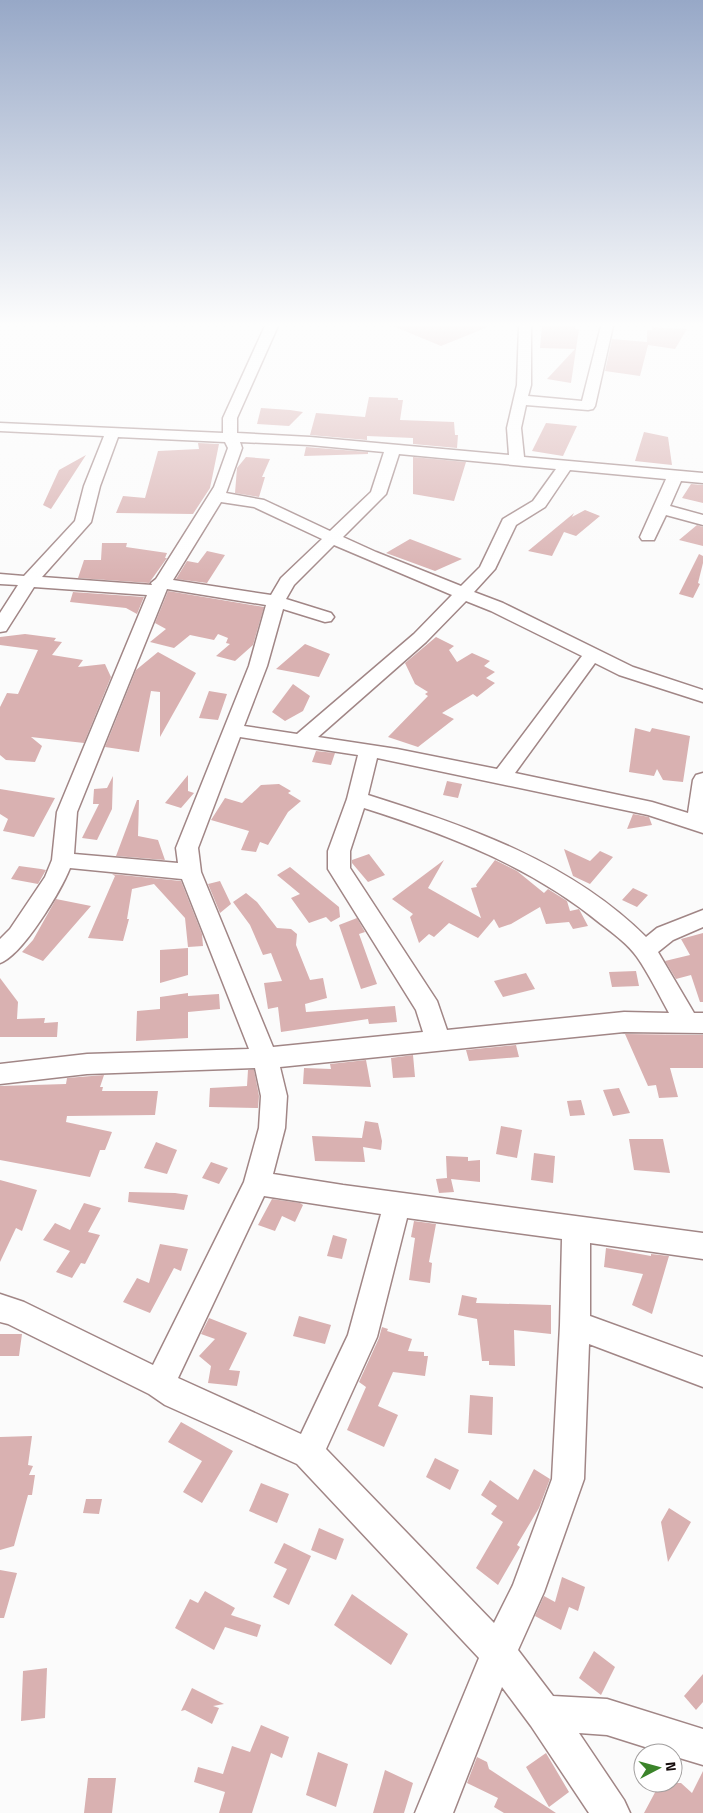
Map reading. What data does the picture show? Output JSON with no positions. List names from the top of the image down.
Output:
{
  "north": "right"
}
